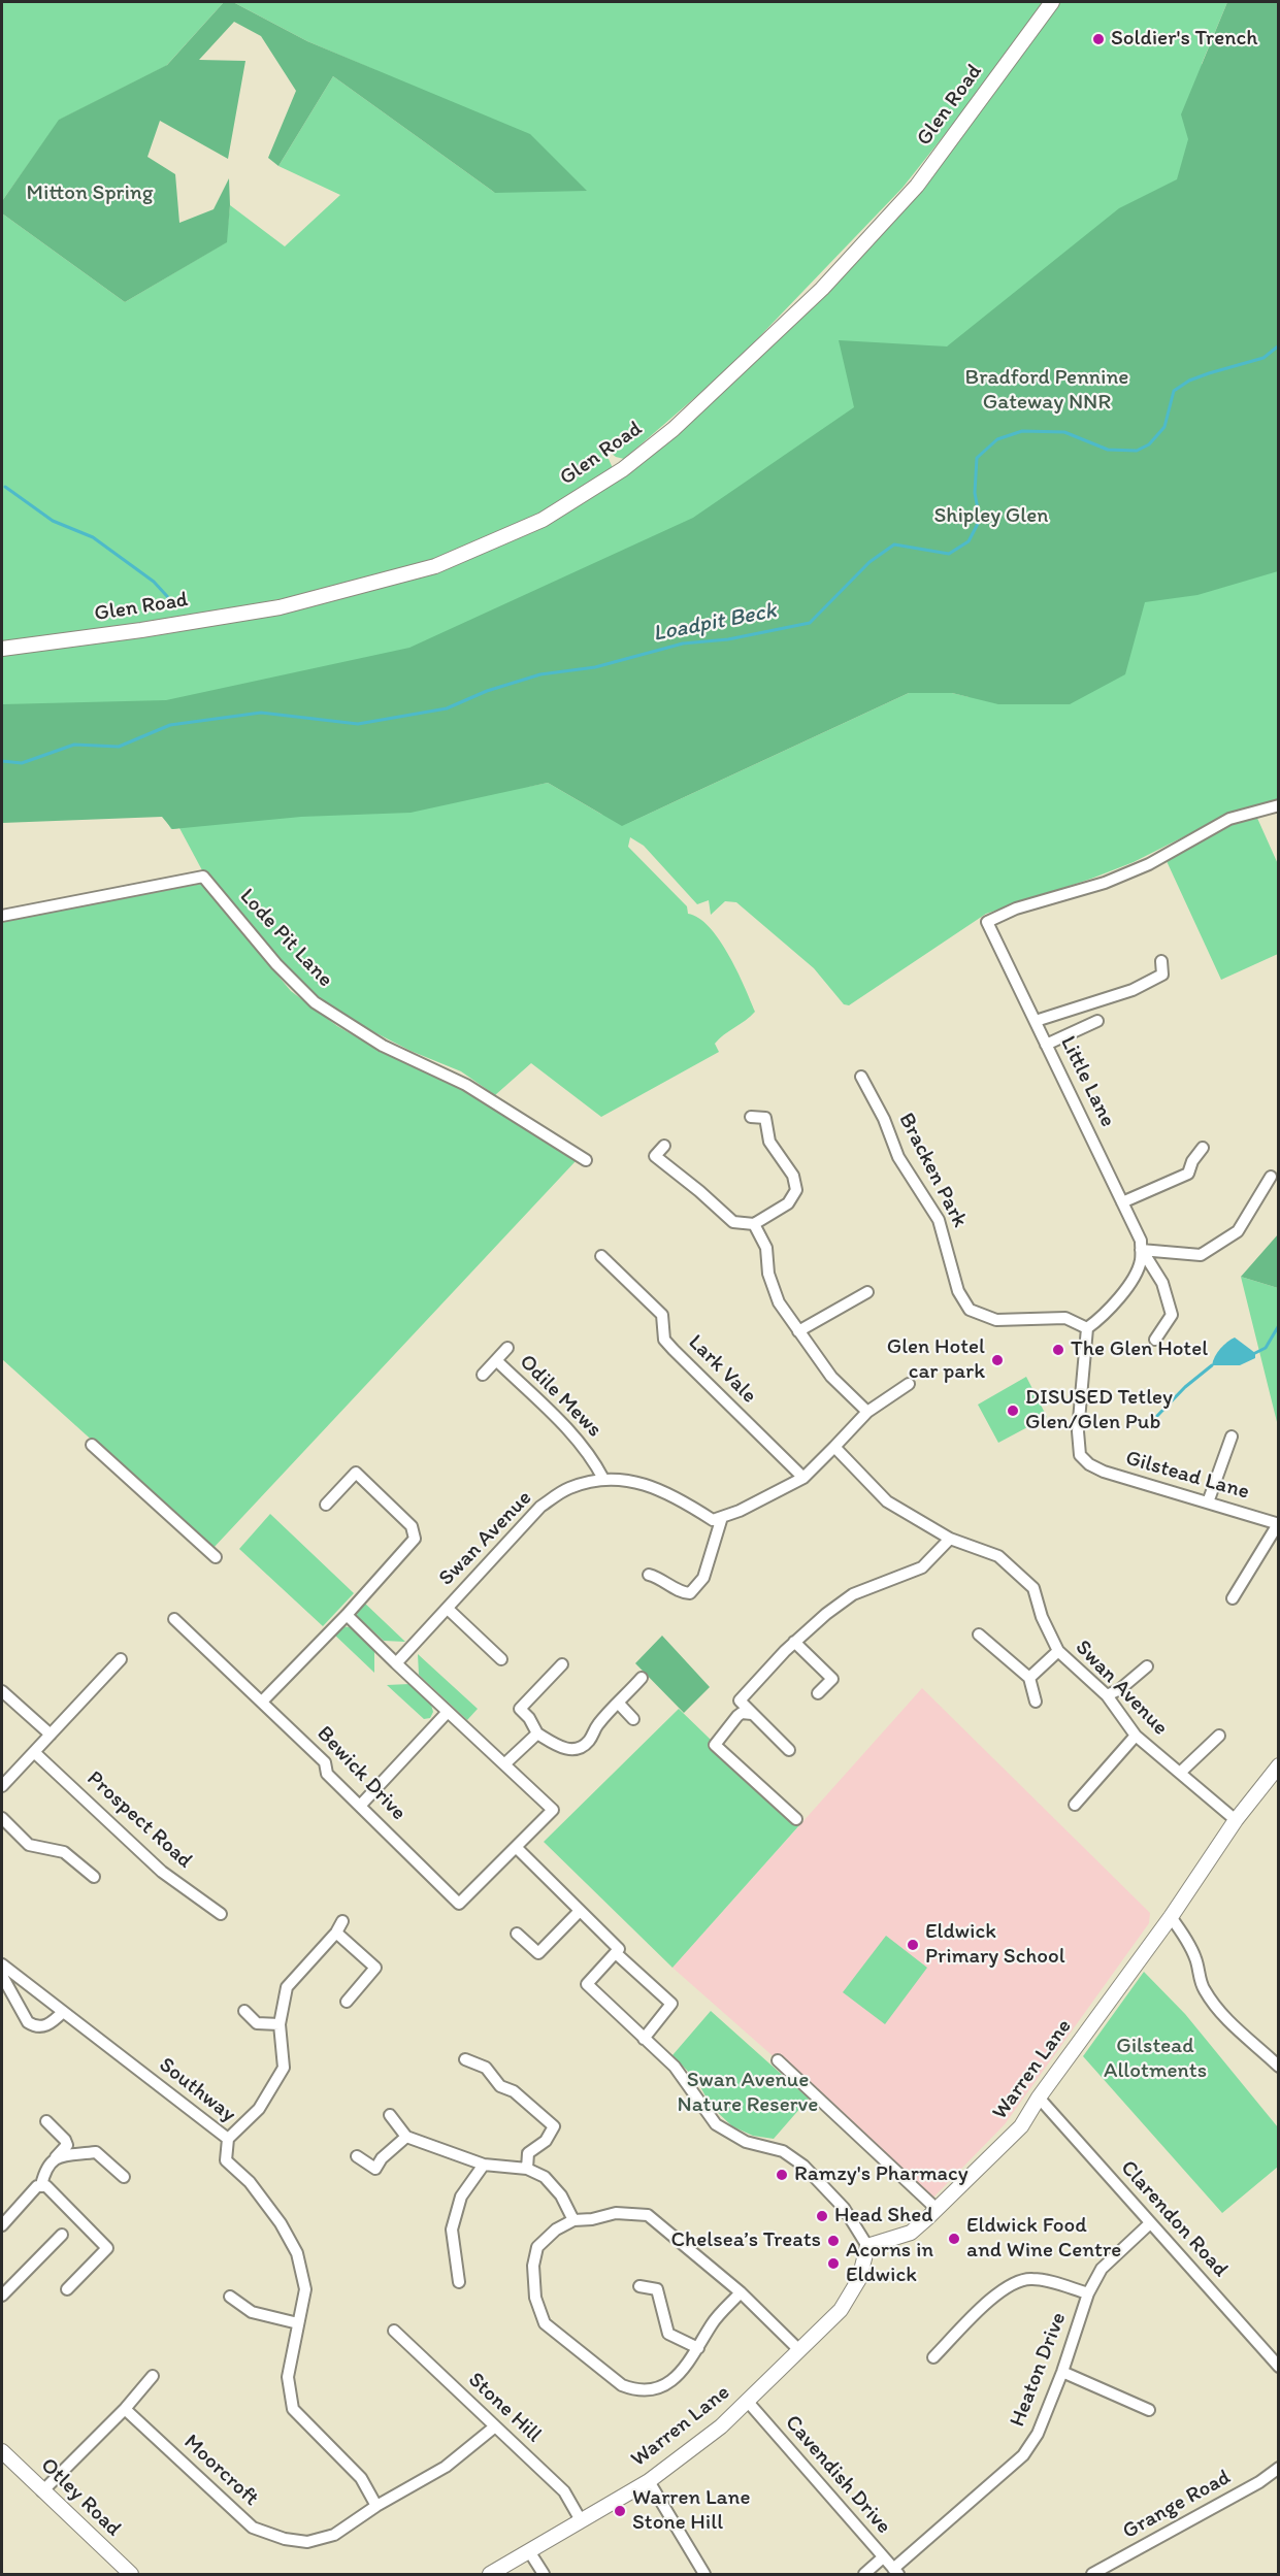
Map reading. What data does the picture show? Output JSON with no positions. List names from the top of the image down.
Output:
{
  "streets": {
    "street": [
      "Glen Road",
      "Lode Pit Lane",
      "Little Lane",
      "Bracken Park",
      "Lark Vale",
      "Odile Mews",
      "Gilstead Lane",
      "Swan Avenue",
      "Bewick Drive",
      "Prospect Road",
      "Warren Lane",
      "Southway",
      "Clarendon Road",
      "Heaton Drive",
      "Stone Hill",
      "Moorcroft",
      "Cavendish Drive",
      "Otley Road",
      "Grange Road"
    ]
  },
  "crossings": [
    ["Little Lane", "Bracken Park"],
    ["Little Lane", "Gilstead Lane"],
    ["Bracken Park", "Gilstead Lane"],
    ["Odile Mews", "Swan Avenue"],
    ["Swan Avenue", "Warren Lane"],
    ["Warren Lane", "Clarendon Road"],
    ["Warren Lane", "Stone Hill"],
    ["Warren Lane", "Cavendish Drive"],
    ["Southway", "Moorcroft"],
    ["Clarendon Road", "Heaton Drive"],
    ["Heaton Drive", "Cavendish Drive"],
    ["Stone Hill", "Moorcroft"]
  ],
  "water": ["Loadpit Beck"],
  "parks": [
    "Mitton Spring",
    "Bradford Pennine Gateway NNR",
    "Shipley Glen",
    "Gilstead Allotments",
    "Swan Avenue Nature Reserve"
  ],
  "places": [
    "Soldier's Trench",
    "The Glen Hotel",
    "Glen Hotel car park",
    "DISUSED Tetley Glen/Glen Pub",
    "Eldwick Primary School",
    "Ramzy's Pharmacy",
    "Head Shed",
    "Eldwick Food and Wine Centre",
    "Chelsea’s Treats",
    "Acorns in Eldwick",
    "Warren Lane Stone Hill"
  ]
}
